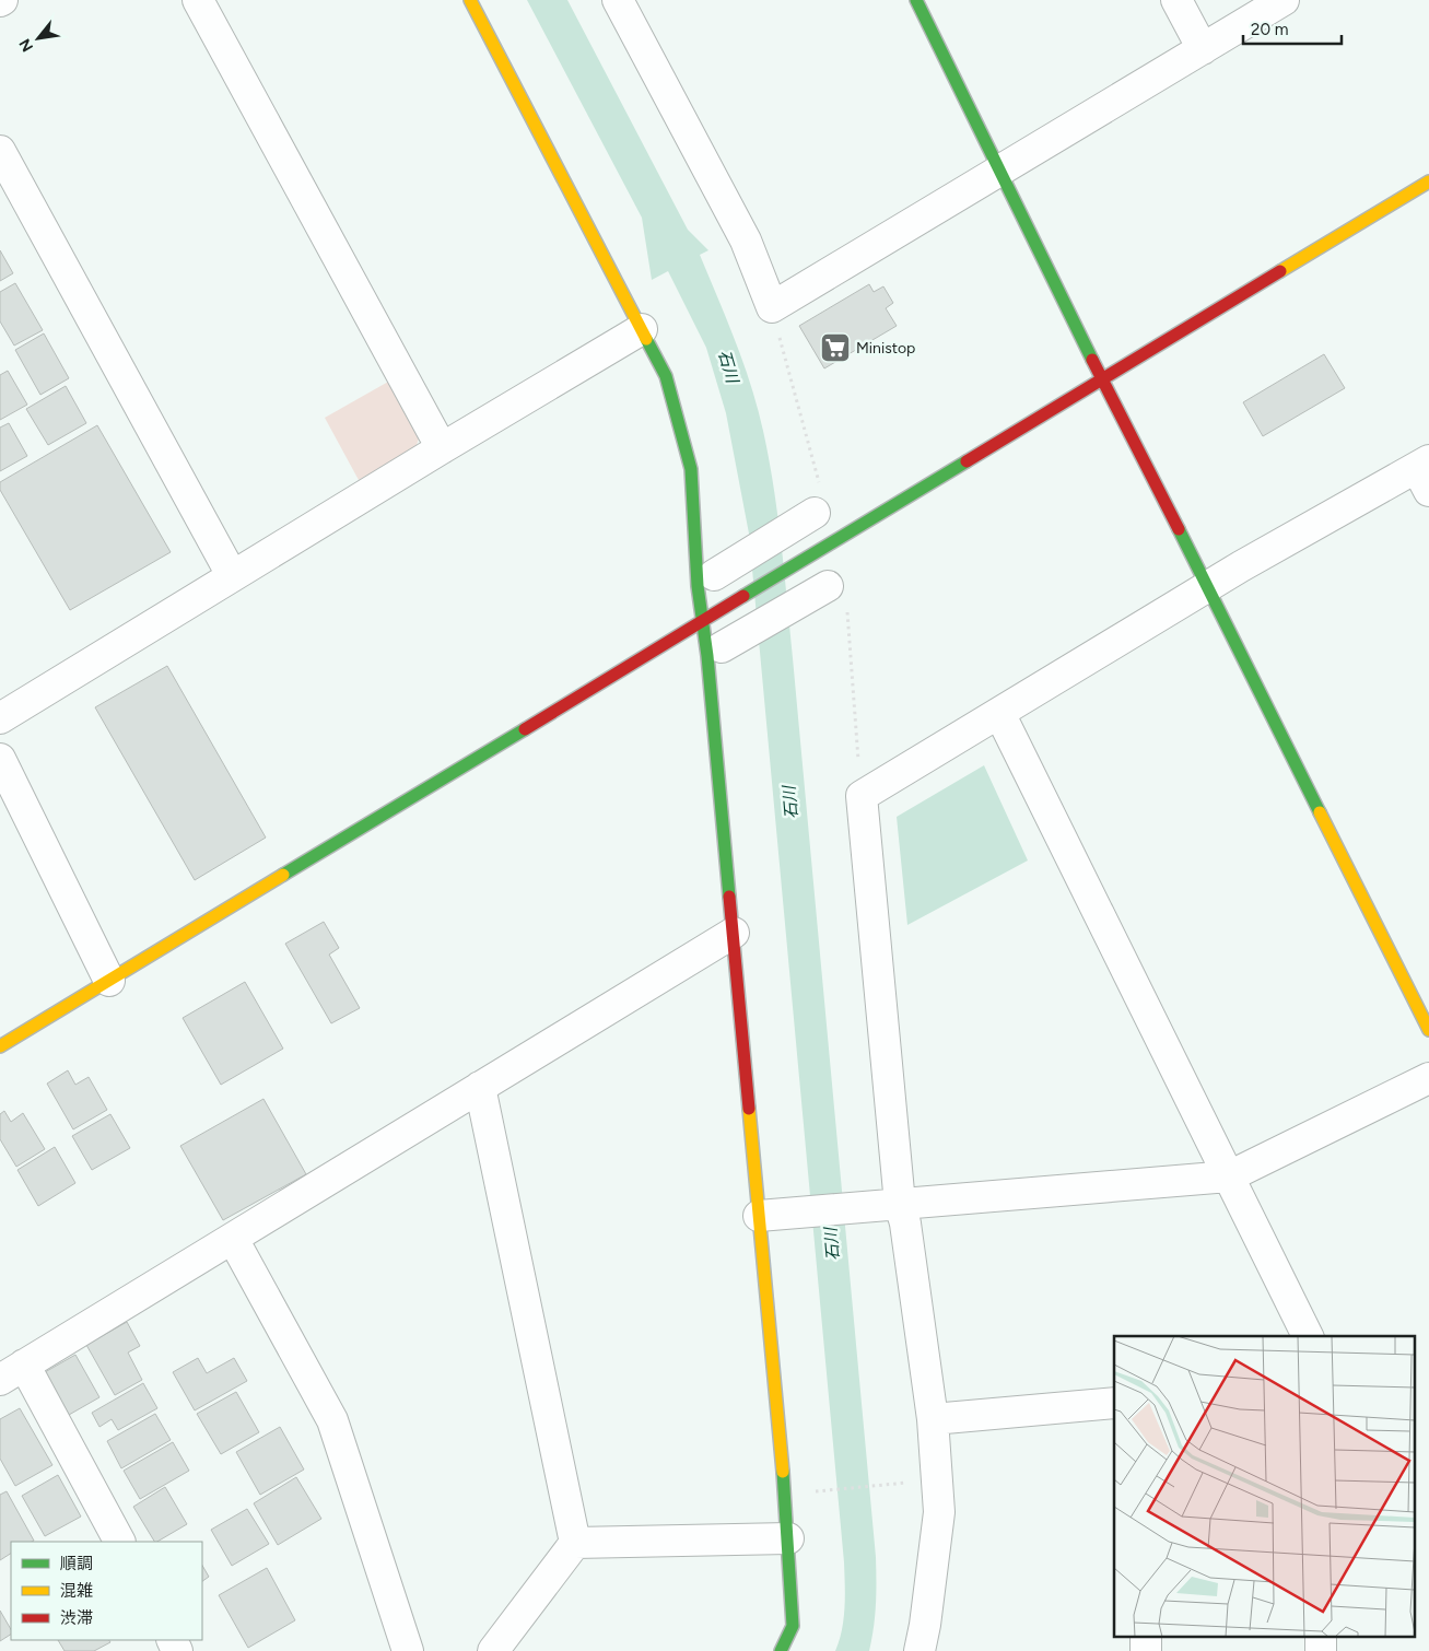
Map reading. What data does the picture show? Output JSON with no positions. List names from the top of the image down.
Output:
{
  "water": ["石川"],
  "places": {
    "supermarket": ["Ministop"]
  },
  "legend": ["順調", "混雑", "渋滞"],
  "scale_bar": "20 m",
  "north": "bottom left"
}
